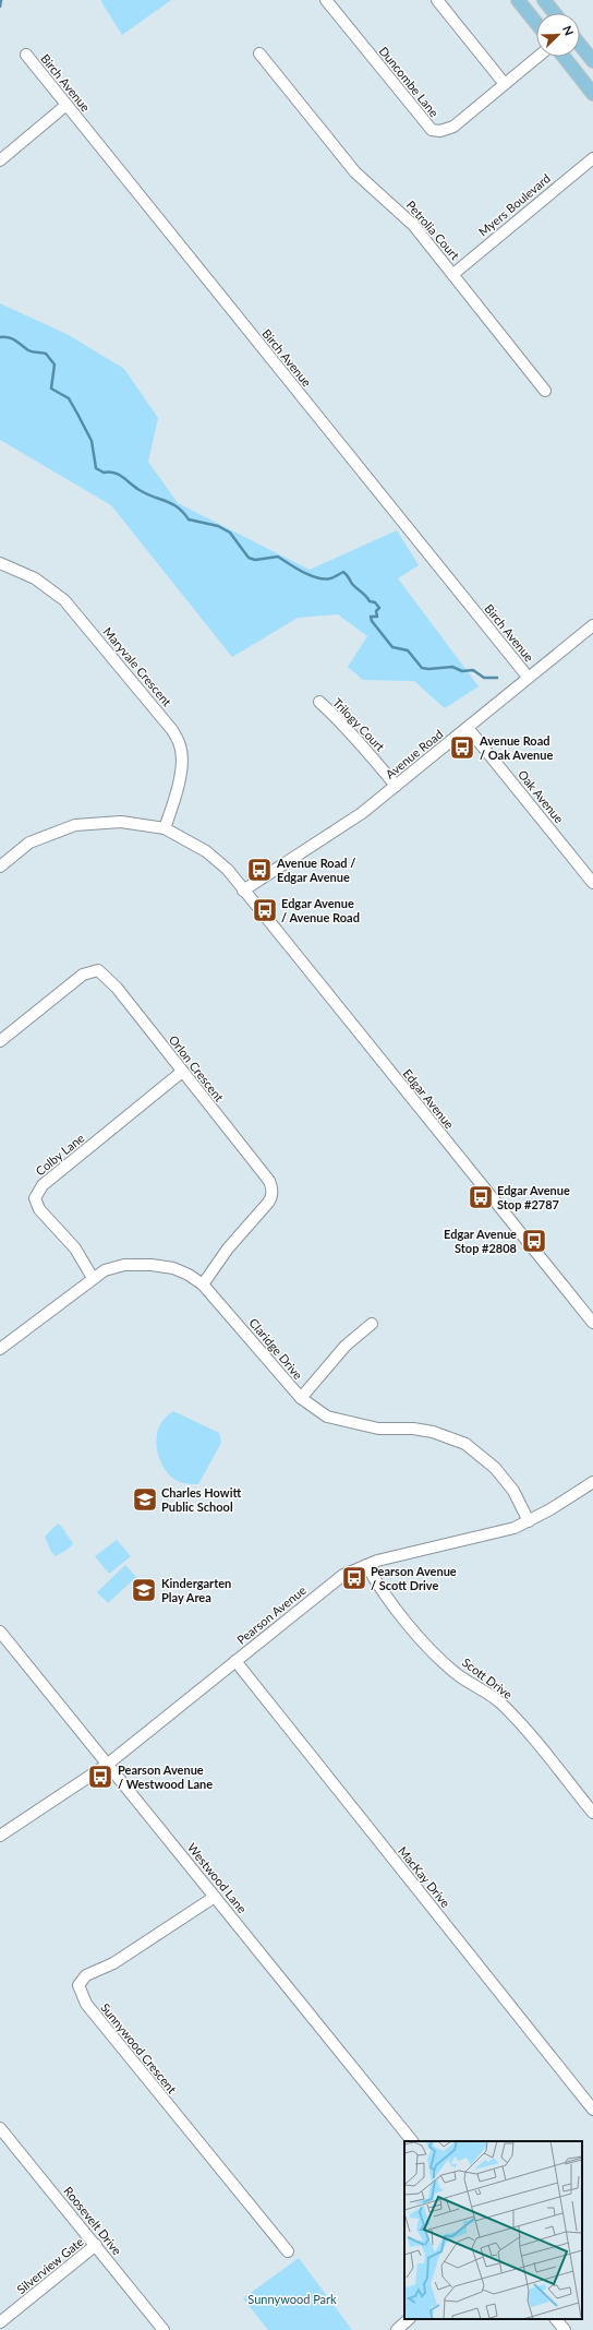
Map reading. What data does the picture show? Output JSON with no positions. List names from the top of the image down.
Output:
{
  "streets": {
    "street": [
      "Duncombe Lane",
      "Birch Avenue",
      "Myers Boulevard",
      "Petrolia Court",
      "Maryvale Crescent",
      "Trilogy Court",
      "Avenue Road",
      "Oak Avenue",
      "Orlon Crescent",
      "Edgar Avenue",
      "Colby Lane",
      "Claridge Drive",
      "Pearson Avenue",
      "Scott Drive",
      "MacKay Drive",
      "Westwood Lane",
      "Sunnywood Crescent",
      "Roosevelt Drive",
      "Silverview Gate"
    ]
  },
  "crossings": [
    ["Birch Avenue", "Avenue Road"],
    ["Myers Boulevard", "Petrolia Court"],
    ["Maryvale Crescent", "Edgar Avenue"],
    ["Trilogy Court", "Avenue Road"],
    ["Avenue Road", "Oak Avenue"],
    ["Avenue Road", "Edgar Avenue"],
    ["Orlon Crescent", "Colby Lane"],
    ["Orlon Crescent", "Claridge Drive"],
    ["Colby Lane", "Claridge Drive"],
    ["Claridge Drive", "Pearson Avenue"],
    ["Pearson Avenue", "Scott Drive"],
    ["Pearson Avenue", "MacKay Drive"],
    ["Pearson Avenue", "Westwood Lane"],
    ["Westwood Lane", "Sunnywood Crescent"],
    ["Roosevelt Drive", "Silverview Gate"]
  ],
  "parks": ["Sunnywood Park"],
  "places": {
    "bus stop": [
      "Avenue Road / Oak Avenue",
      "Avenue Road / Edgar Avenue",
      "Edgar Avenue / Avenue Road",
      "Edgar Avenue Stop #2787",
      "Edgar Avenue Stop #2808",
      "Pearson Avenue / Scott Drive",
      "Pearson Avenue / Westwood Lane"
    ],
    "school or university": ["Charles Howitt Public School", "Kindergarten Play Area"]
  },
  "north": "top right"
}
